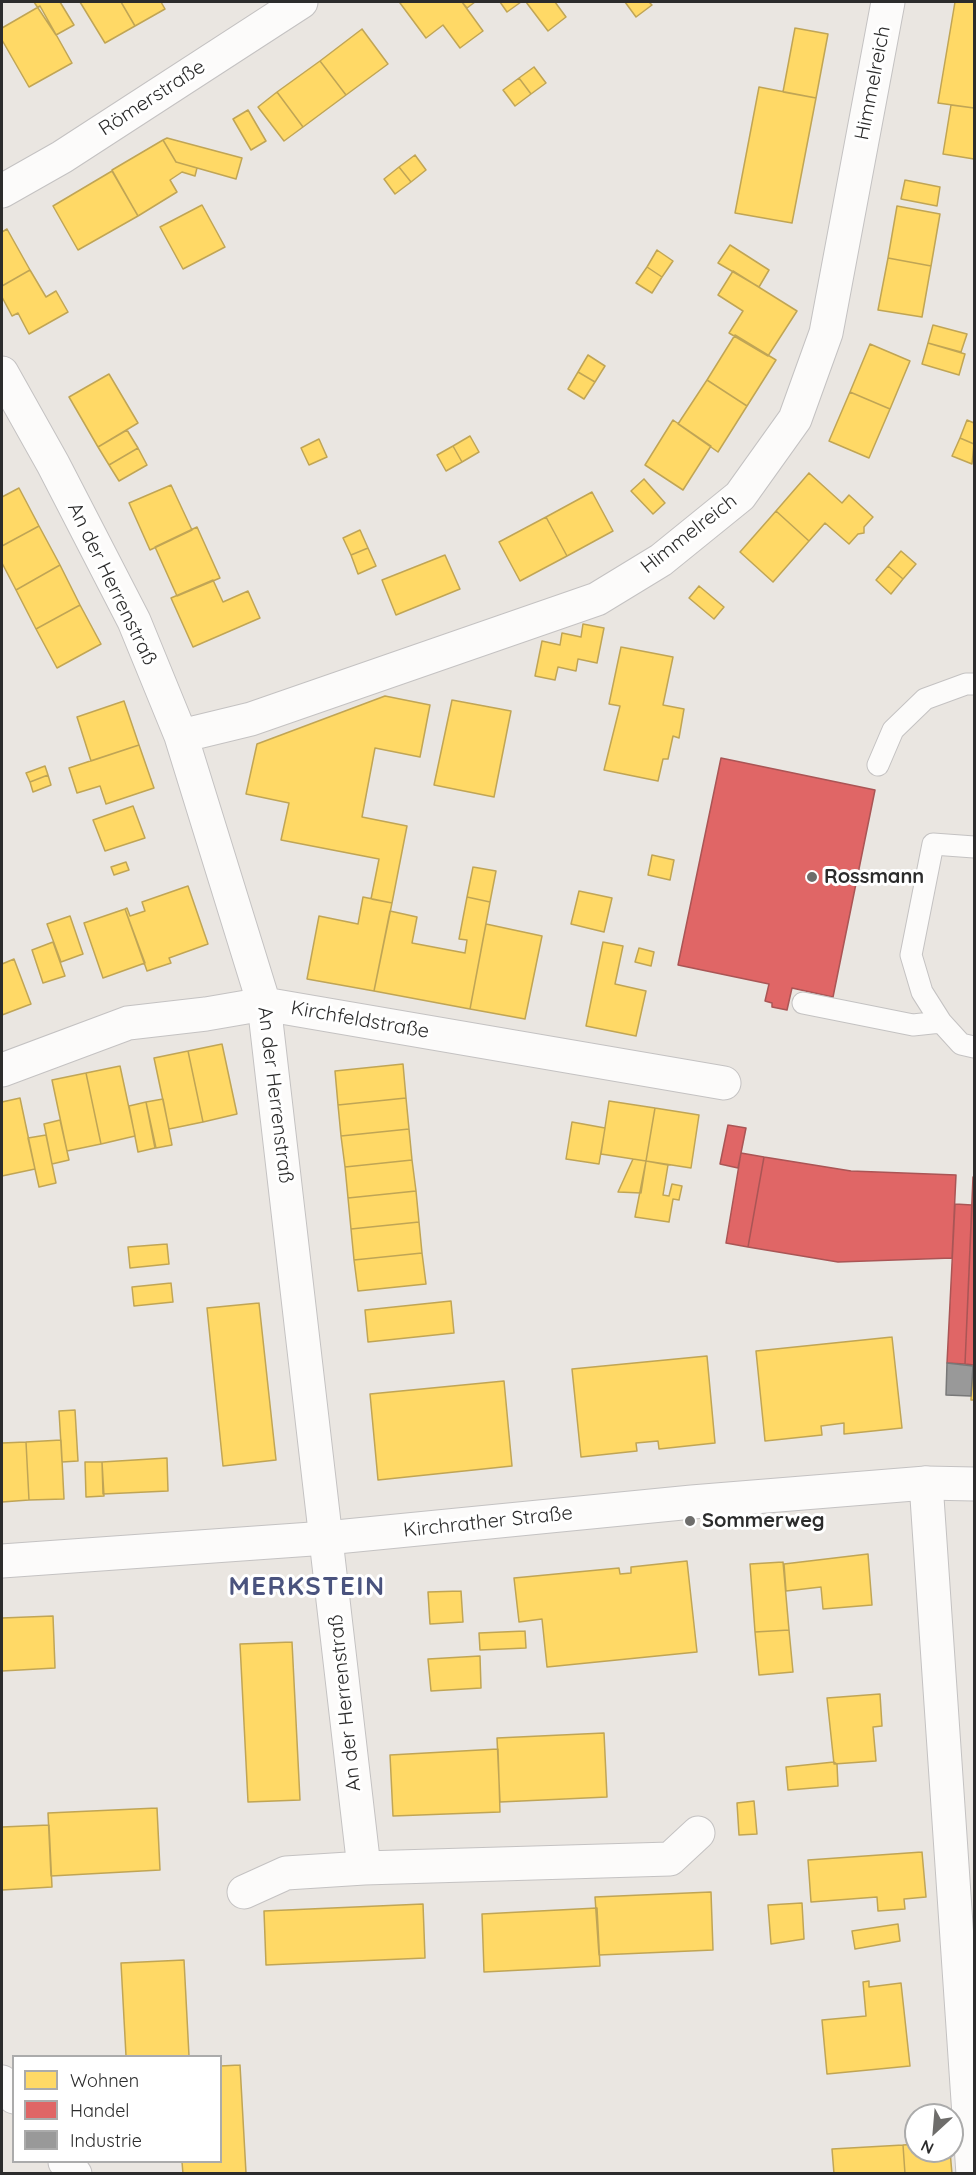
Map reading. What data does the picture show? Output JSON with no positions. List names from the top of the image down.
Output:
{
  "streets": {
    "street": [
      "Himmelreich",
      "Römerstraße",
      "An der Herrenstraß",
      "Kirchfeldstraße",
      "Kirchrather Straße"
    ]
  },
  "crossings": [
    ["Himmelreich", "An der Herrenstraß"],
    ["An der Herrenstraß", "Kirchfeldstraße"],
    ["An der Herrenstraß", "Kirchrather Straße"]
  ],
  "districts": ["MERKSTEIN"],
  "places": ["Rossmann", "Sommerweg"],
  "legend": ["Wohnen", "Handel", "Industrie"],
  "north": "bottom left"
}
